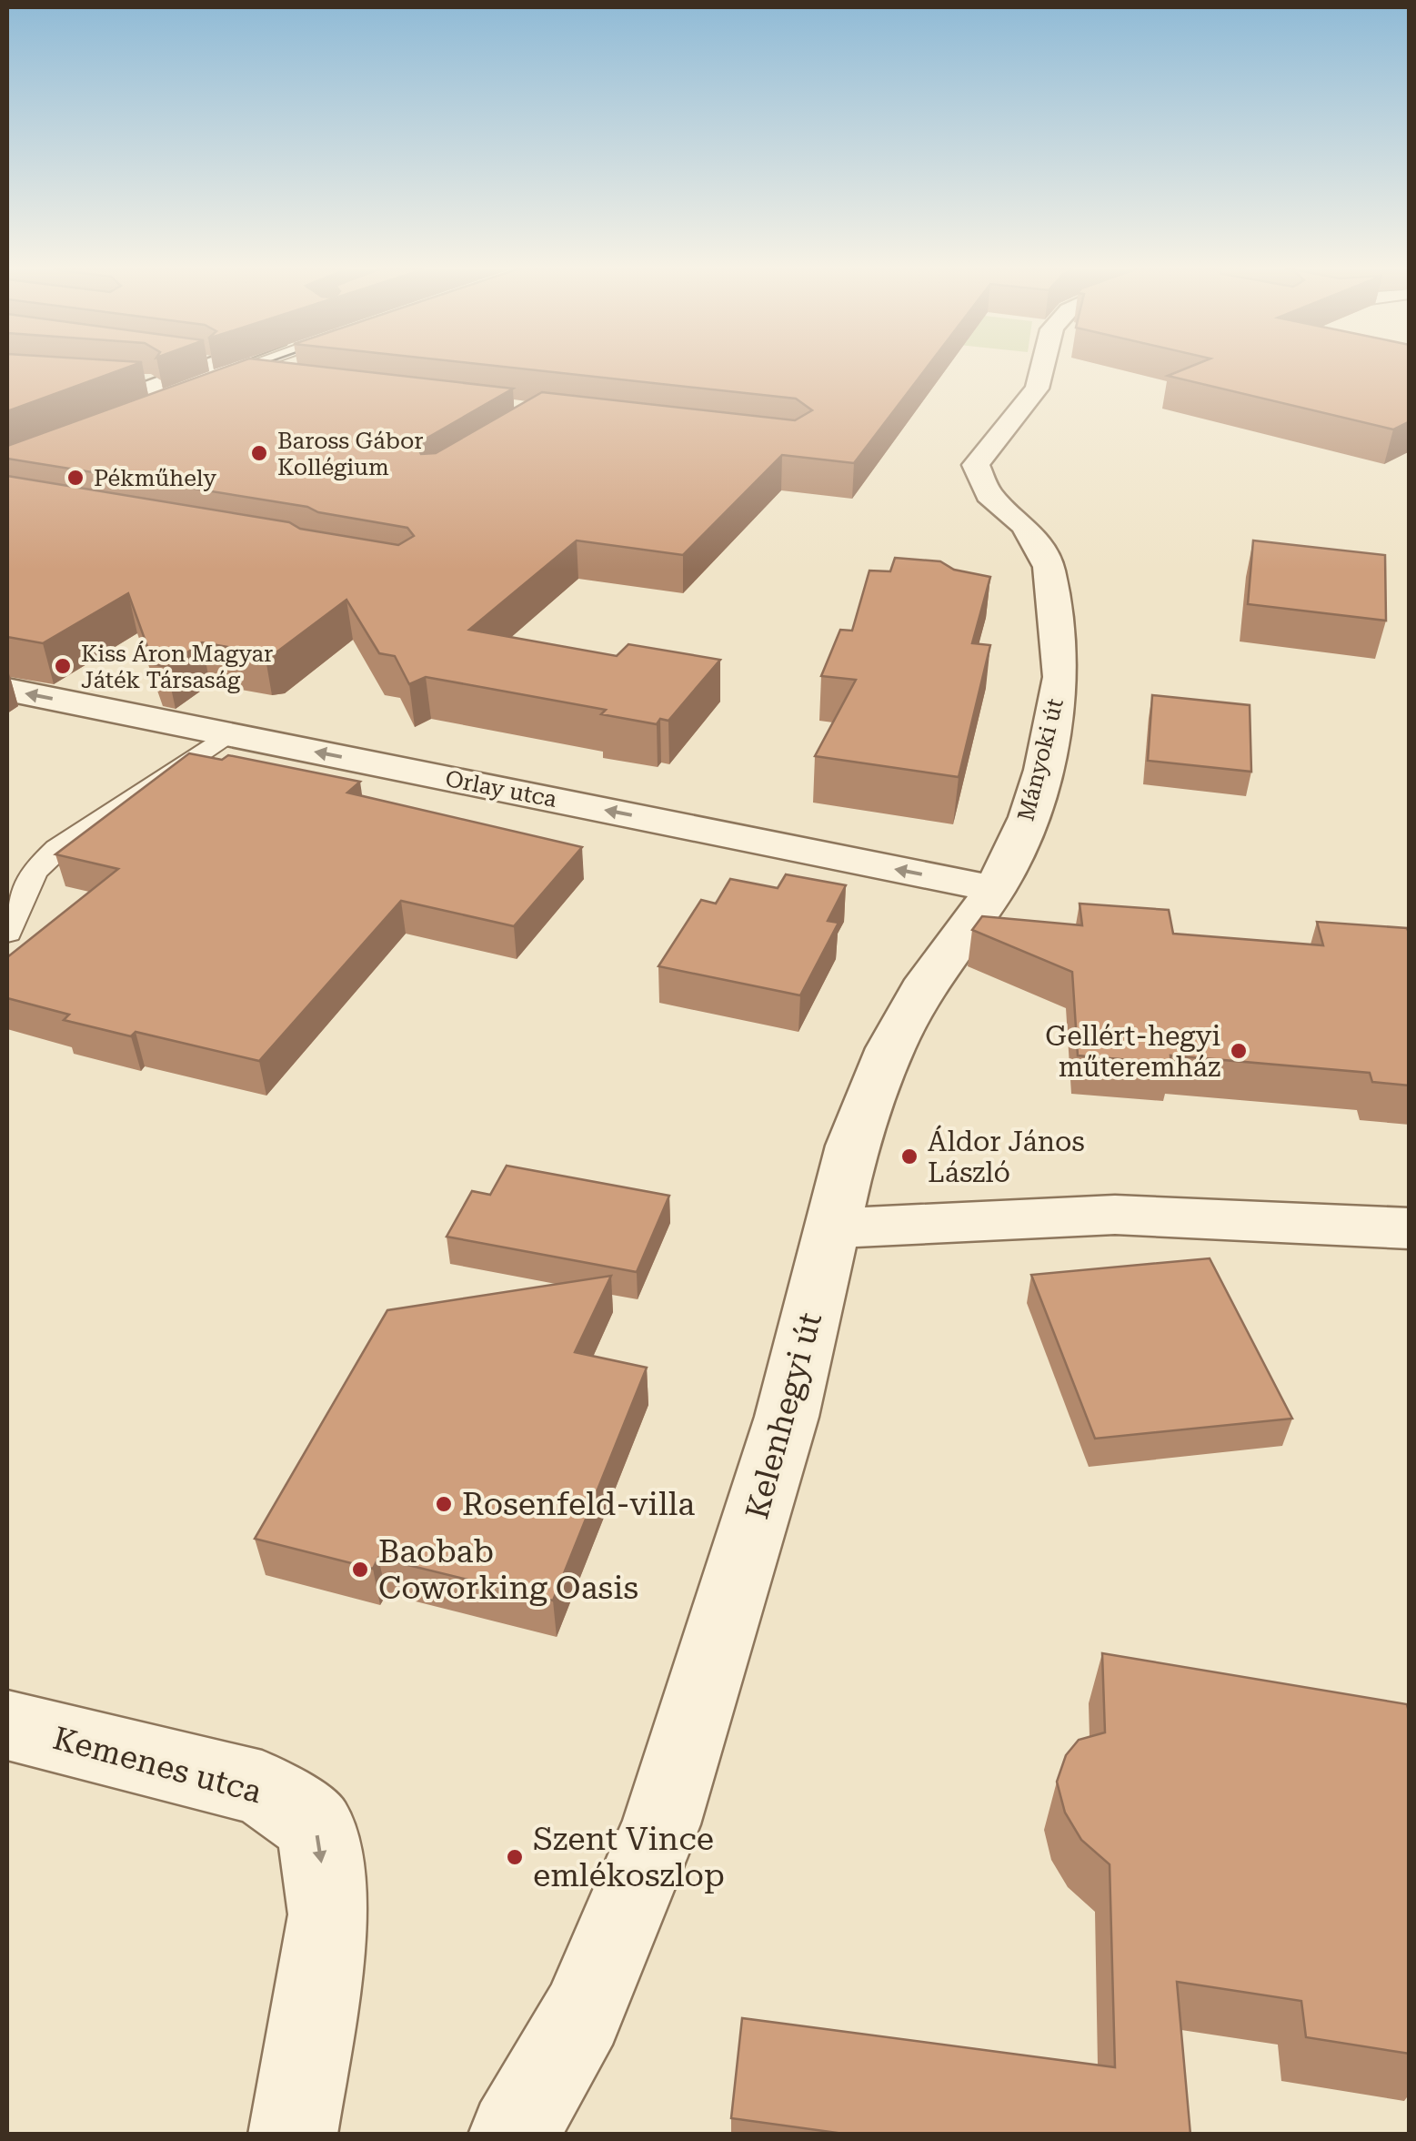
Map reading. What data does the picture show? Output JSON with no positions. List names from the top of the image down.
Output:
{
  "streets": {
    "street": [
      "Mányoki út",
      "Orlay utca",
      "Kelenhegyi út",
      "Kemenes utca"
    ]
  },
  "crossings": [
    ["Mányoki út", "Orlay utca"],
    ["Mányoki út", "Kelenhegyi út"]
  ],
  "one_way": ["Orlay utca"],
  "places": [
    "Baross Gábor Kollégium",
    "Pékműhely",
    "Kiss Áron Magyar Játék Társaság",
    "Gellért-hegyi műteremház",
    "Áldor János László",
    "Rosenfeld-villa",
    "Baobab Coworking Oasis",
    "Szent Vince emlékoszlop"
  ]
}
